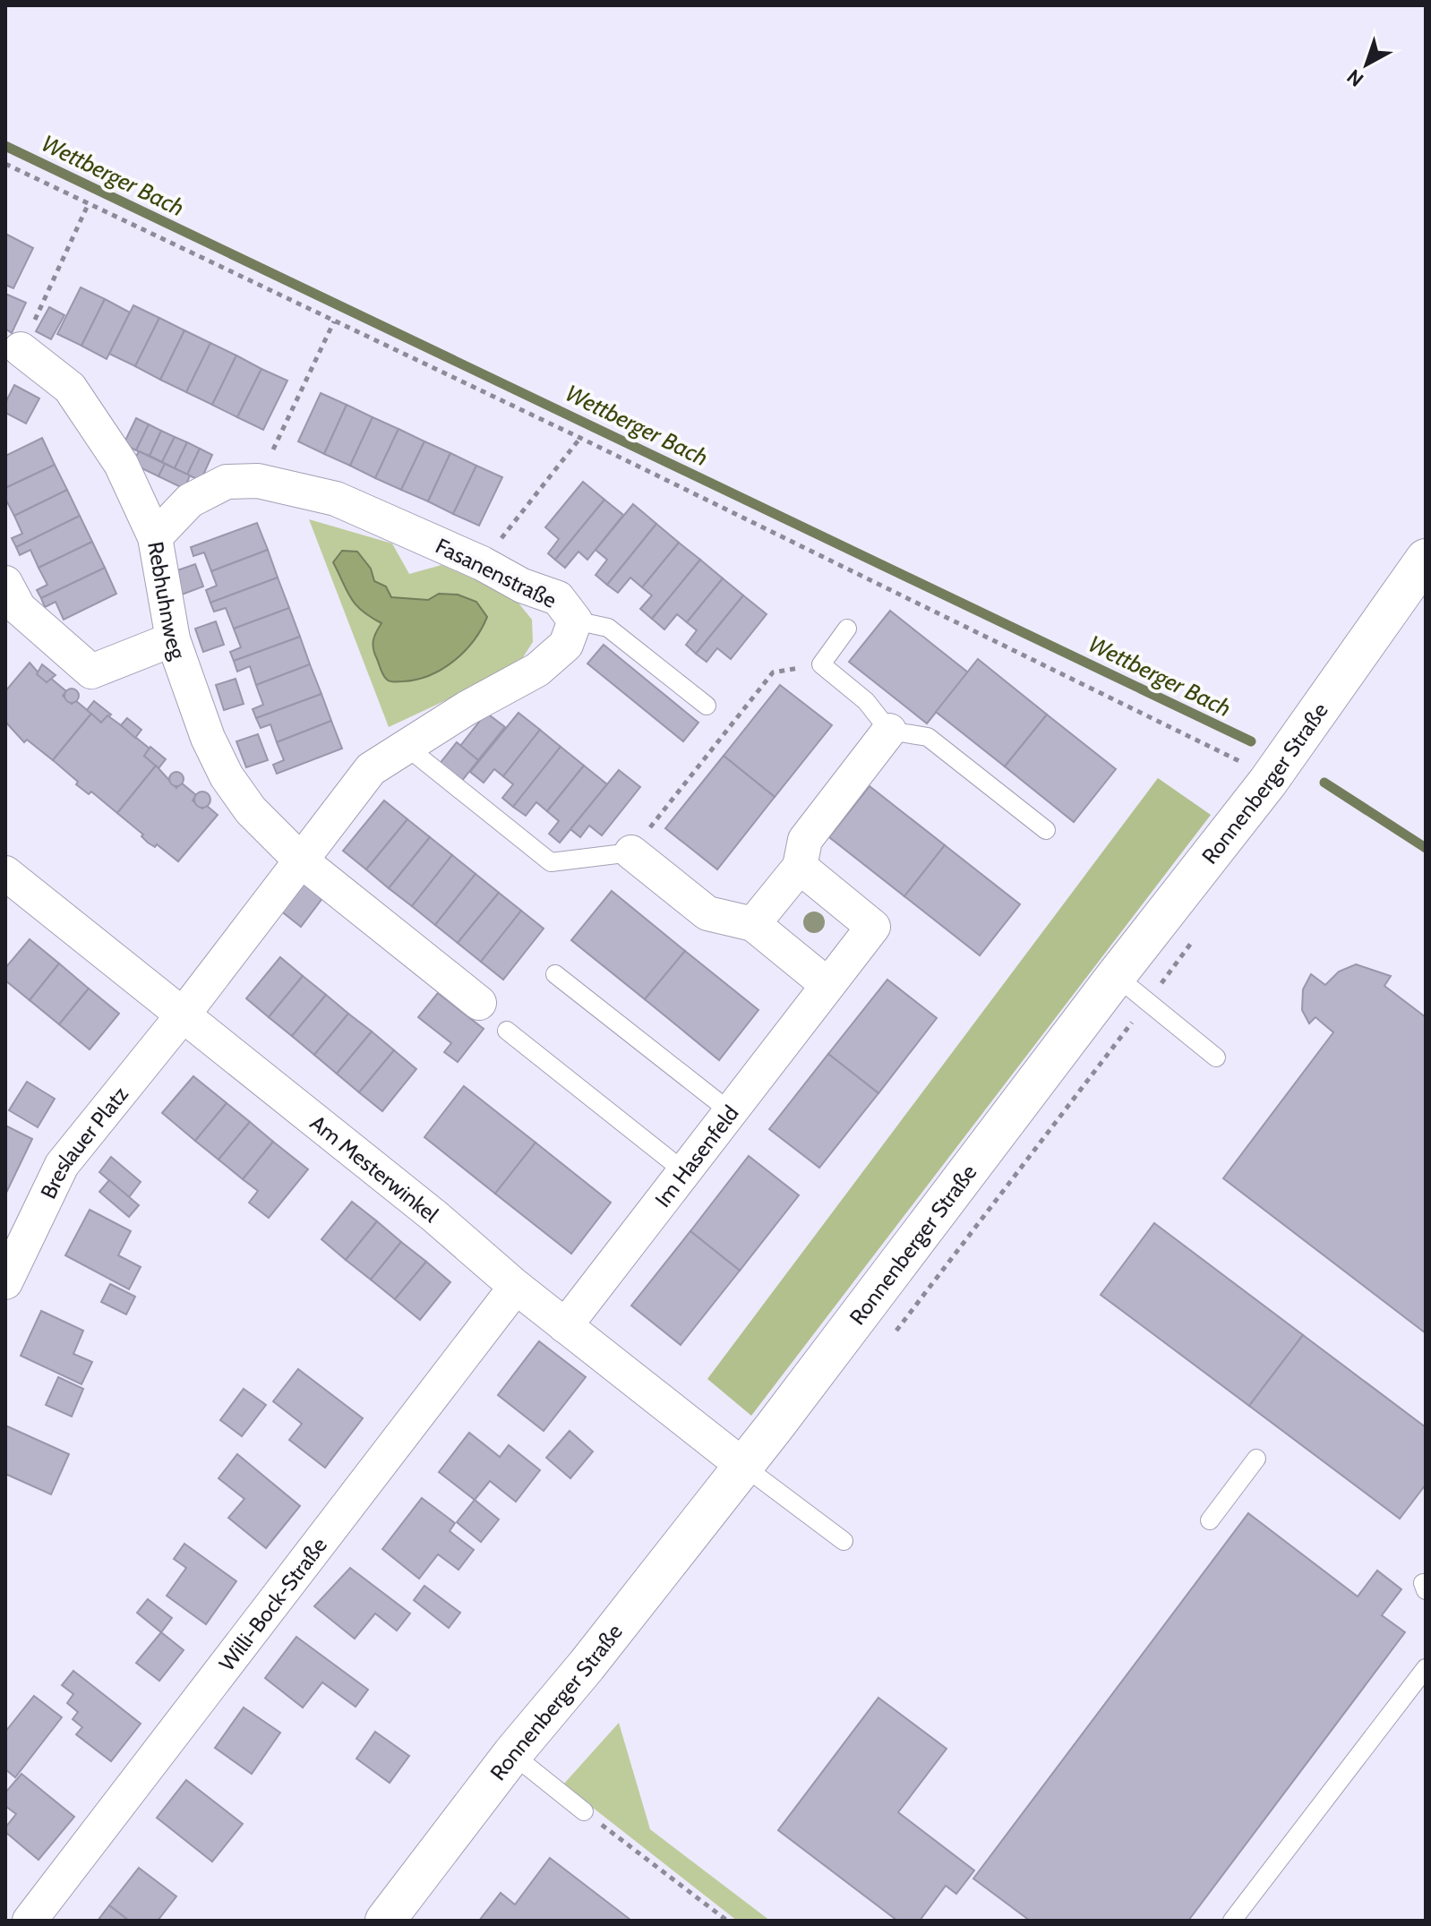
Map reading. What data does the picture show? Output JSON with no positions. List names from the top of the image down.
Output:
{
  "streets": {
    "street": [
      "Fasanenstraße",
      "Rebhuhnweg",
      "Ronnenberger Straße",
      "Breslauer Platz",
      "Im Hasenfeld",
      "Am Mesterwinkel",
      "Willi-Bock-Straße"
    ]
  },
  "crossings": [
    ["Fasanenstraße", "Rebhuhnweg"],
    ["Fasanenstraße", "Breslauer Platz"],
    ["Fasanenstraße", "Am Mesterwinkel"],
    ["Ronnenberger Straße", "Am Mesterwinkel"],
    ["Breslauer Platz", "Am Mesterwinkel"],
    ["Im Hasenfeld", "Am Mesterwinkel"],
    ["Am Mesterwinkel", "Willi-Bock-Straße"]
  ],
  "water": ["Wettberger Bach"],
  "north": "bottom left"
}
